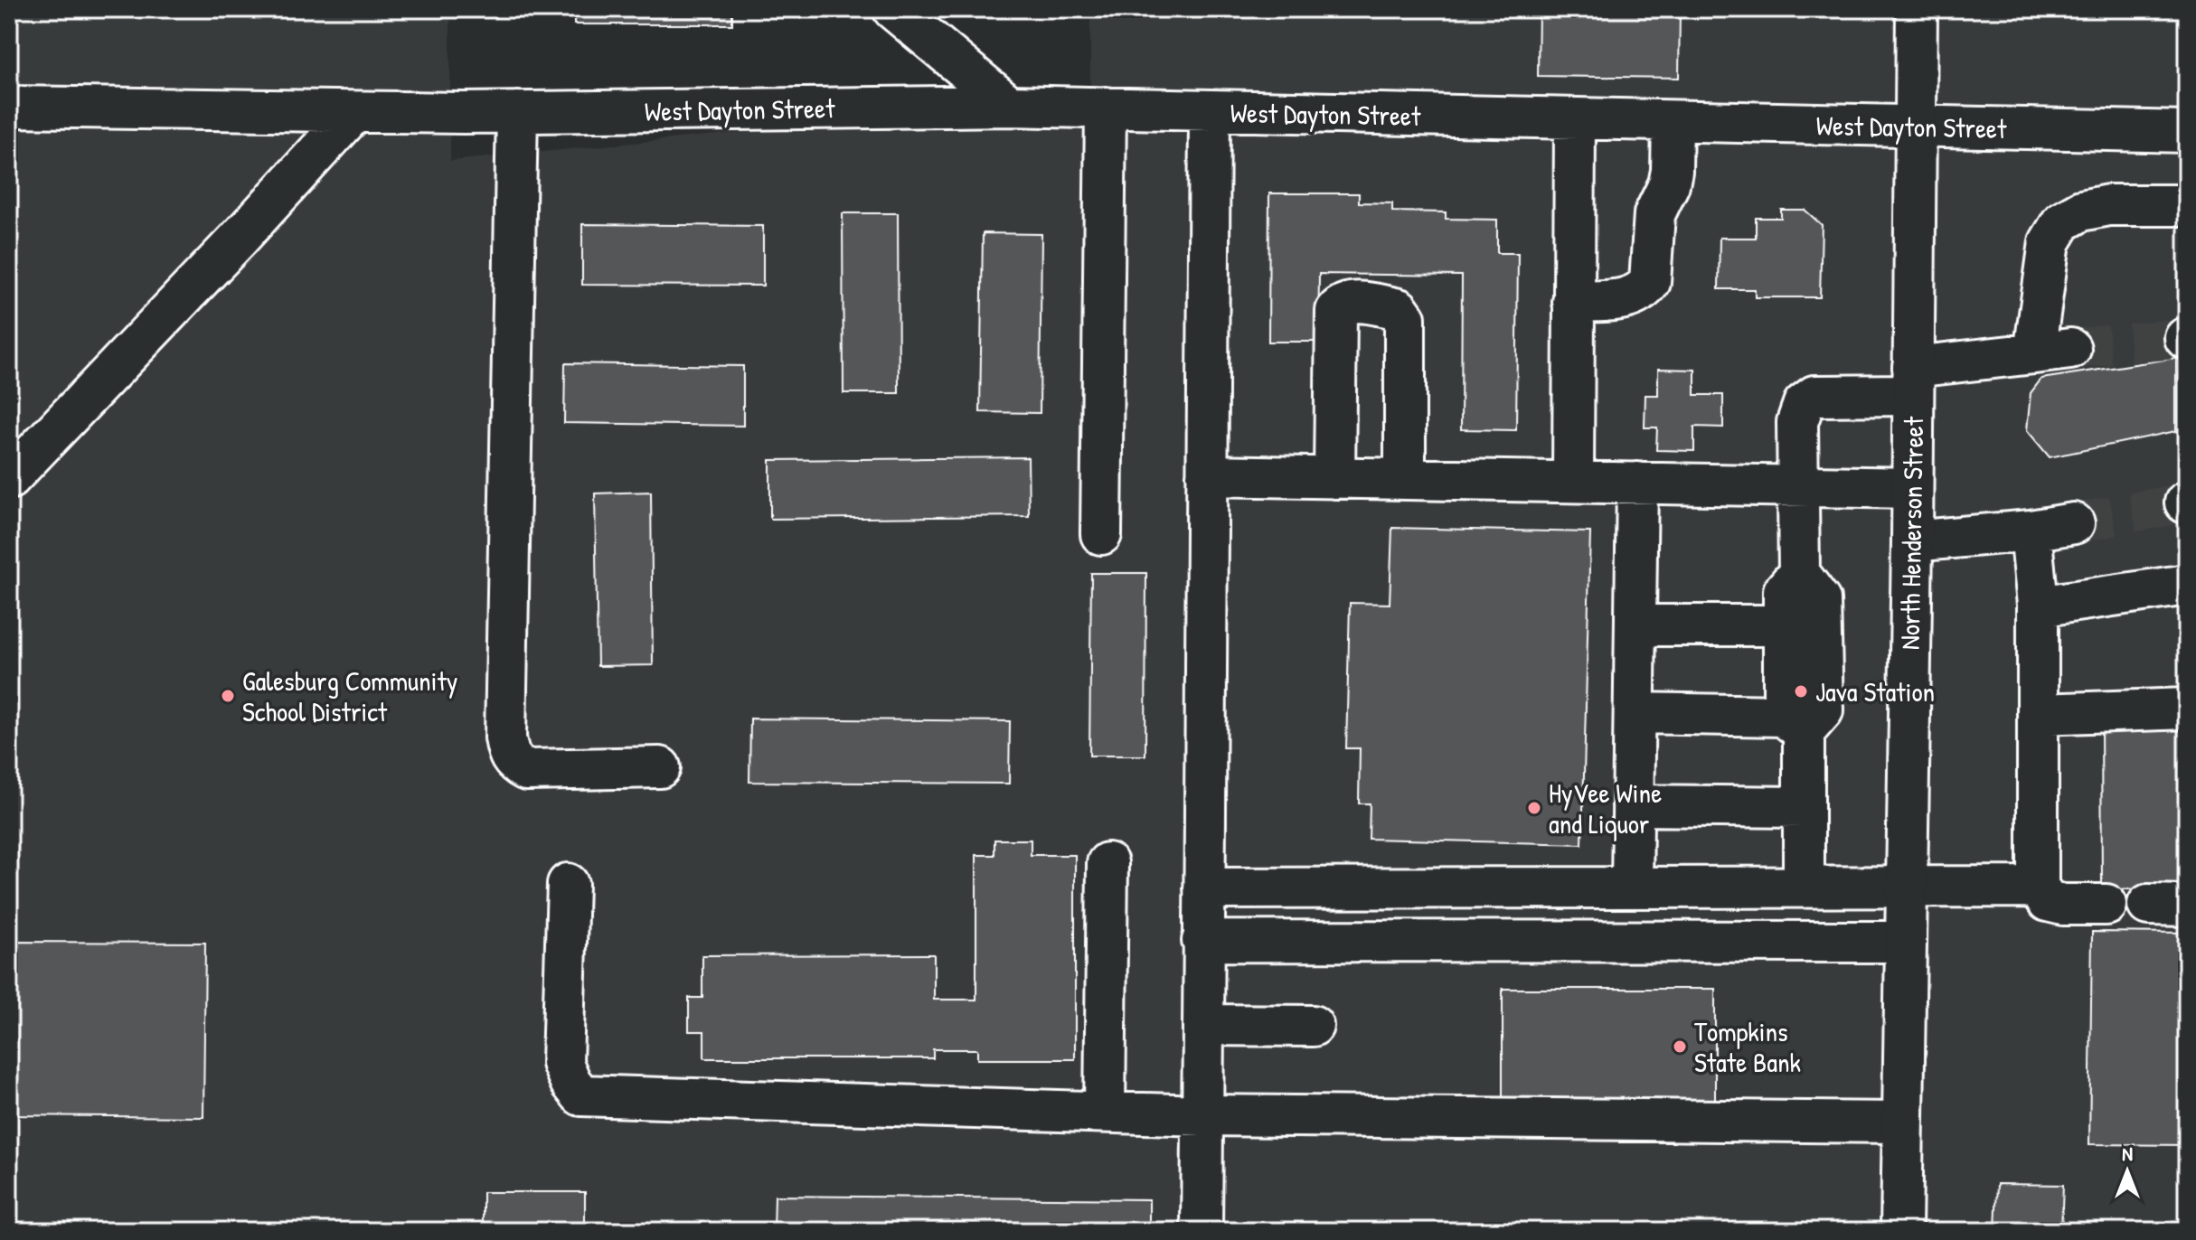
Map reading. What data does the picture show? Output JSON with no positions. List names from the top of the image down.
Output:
{
  "streets": {
    "street": ["West Dayton Street", "North Henderson Street"]
  },
  "crossings": [
    ["West Dayton Street", "North Henderson Street"]
  ],
  "places": [
    "Java Station",
    "Galesburg Community School District",
    "HyVee Wine and Liquor",
    "Tompkins State Bank"
  ],
  "north": "top"
}
